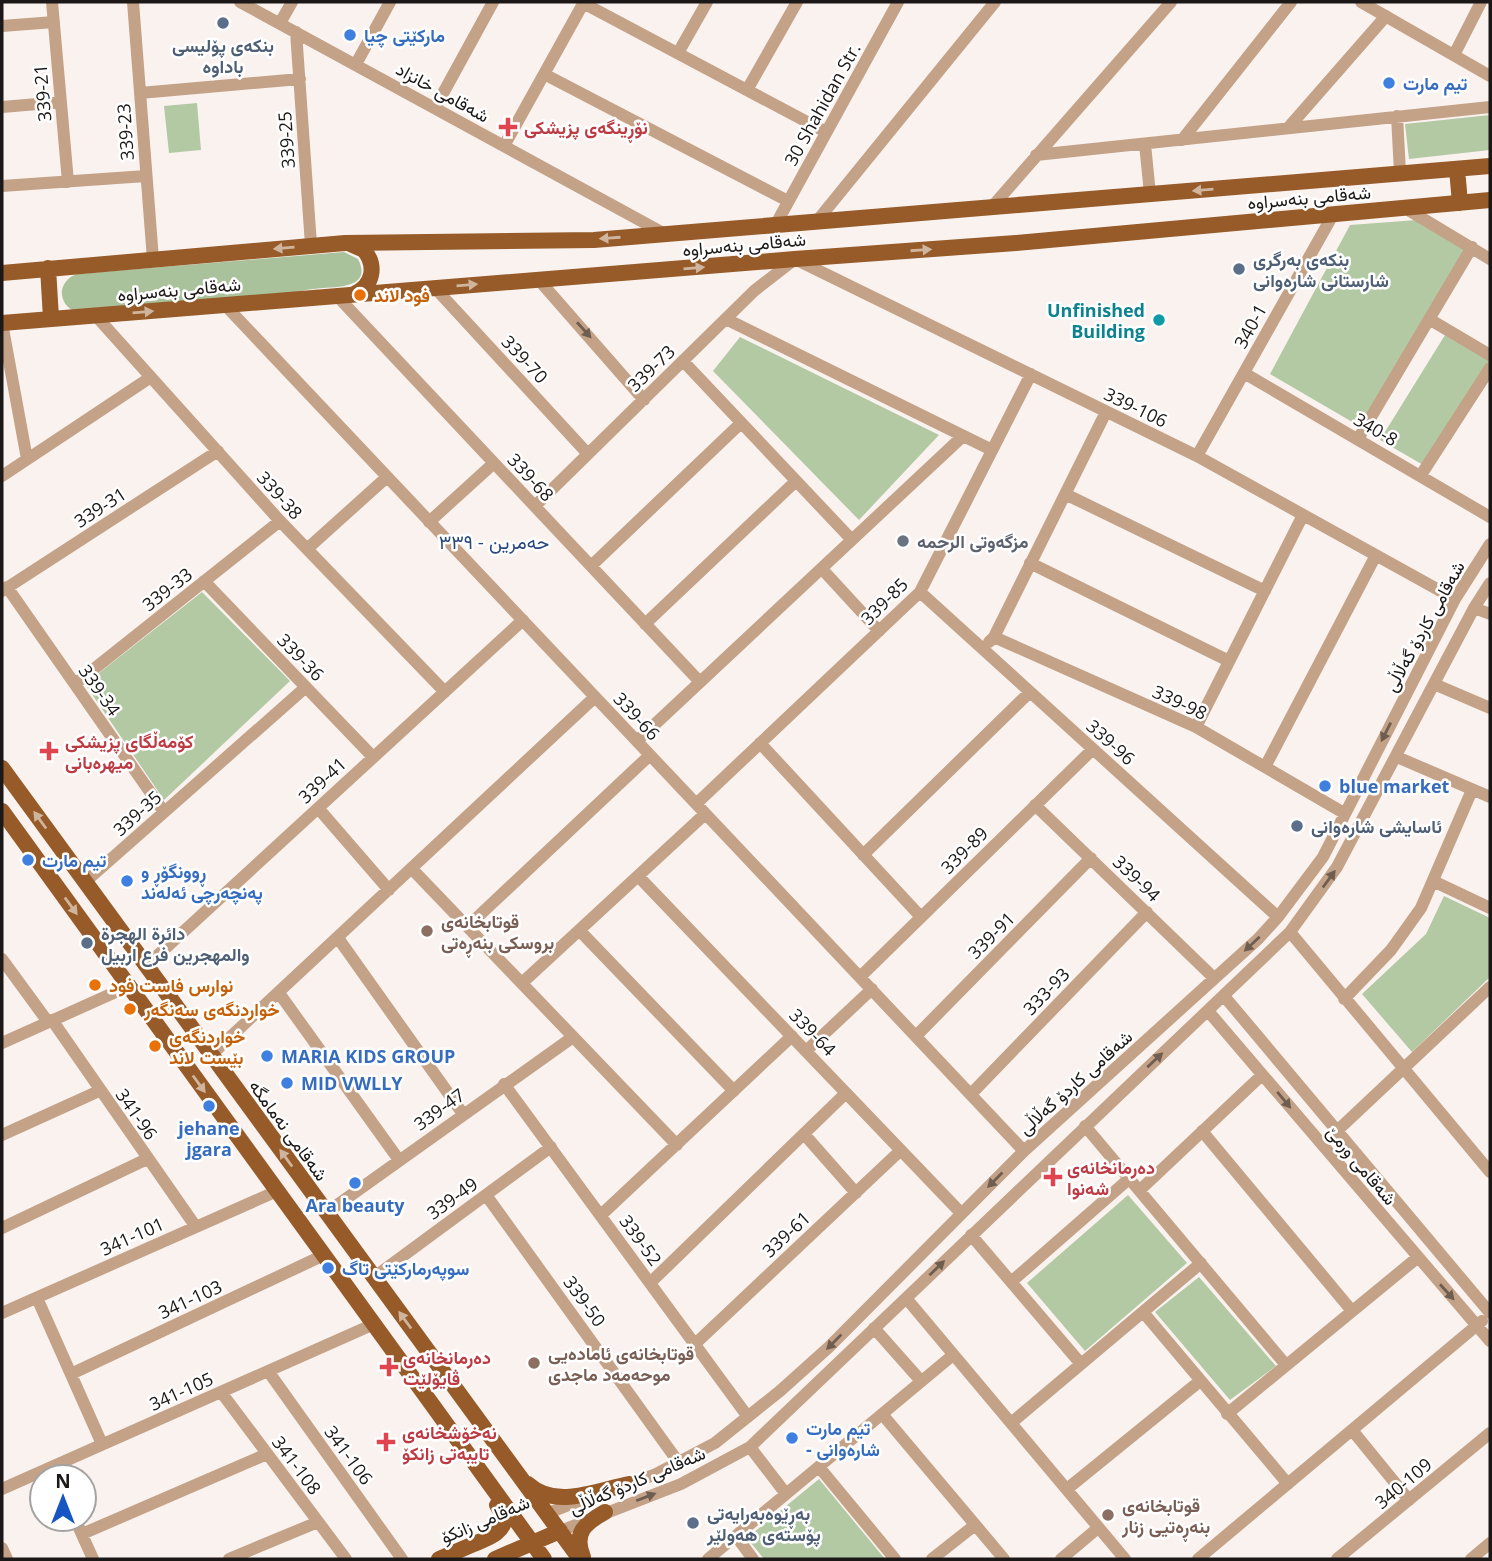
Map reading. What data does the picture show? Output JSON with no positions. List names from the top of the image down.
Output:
{
  "streets": {
    "main road": ["شەقامی بنەسراوە", "شەقامی نەمامگە", "شەقامی زانکۆ"],
    "street": [
      "شەقامی خانزاد",
      "339-21",
      "30 Shahidan Str.",
      "339-23",
      "339-25",
      "340-1",
      "339-70",
      "339-73",
      "339-106",
      "340-8",
      "339-68",
      "339-38",
      "339-31",
      "339-33",
      "339-85",
      "شەقامی کاردۆ گەڵاڵی",
      "339-36",
      "339-34",
      "339-98",
      "339-66",
      "339-96",
      "339-41",
      "339-35",
      "339-89",
      "339-94",
      "339-91",
      "333-93",
      "339-64",
      "339-47",
      "341-96",
      "شەقامی ورمێ",
      "339-49",
      "339-61",
      "341-101",
      "339-52",
      "341-103",
      "339-50",
      "341-105",
      "341-106",
      "341-108",
      "340-109"
    ]
  },
  "crossings": [
    ["شەقامی خانزاد", "339-25"],
    ["شەقامی خانزاد", "شەقامی بنەسراوە"],
    ["30 Shahidan Str.", "شەقامی بنەسراوە"],
    ["339-23", "شەقامی بنەسراوە"],
    ["339-25", "شەقامی بنەسراوە"],
    ["شەقامی بنەسراوە", "340-1"],
    ["شەقامی بنەسراوە", "339-70"],
    ["شەقامی بنەسراوە", "339-73"],
    ["شەقامی بنەسراوە", "339-106"],
    ["شەقامی بنەسراوە", "339-68"],
    ["شەقامی بنەسراوە", "339-38"],
    ["شەقامی بنەسراوە", "339-66"],
    ["340-1", "339-106"],
    ["340-1", "340-8"],
    ["339-70", "339-73"],
    ["339-73", "339-106"],
    ["339-73", "339-68"],
    ["339-106", "339-85"],
    ["339-106", "شەقامی کاردۆ گەڵاڵی"],
    ["339-38", "339-31"],
    ["339-38", "339-33"],
    ["339-38", "339-41"],
    ["339-31", "339-34"],
    ["339-33", "339-36"],
    ["339-33", "339-34"],
    ["339-85", "339-66"],
    ["339-85", "339-96"],
    ["شەقامی کاردۆ گەڵاڵی", "339-98"],
    ["شەقامی کاردۆ گەڵاڵی", "339-66"],
    ["شەقامی کاردۆ گەڵاڵی", "339-96"],
    ["شەقامی کاردۆ گەڵاڵی", "339-94"],
    ["شەقامی کاردۆ گەڵاڵی", "339-64"],
    ["شەقامی کاردۆ گەڵاڵی", "شەقامی نەمامگە"],
    ["شەقامی کاردۆ گەڵاڵی", "شەقامی ورمێ"],
    ["شەقامی کاردۆ گەڵاڵی", "339-52"],
    ["شەقامی کاردۆ گەڵاڵی", "339-50"],
    ["شەقامی کاردۆ گەڵاڵی", "شەقامی زانکۆ"],
    ["339-36", "339-41"],
    ["339-36", "339-35"],
    ["339-34", "339-35"],
    ["339-66", "339-41"],
    ["339-66", "339-89"],
    ["339-66", "339-91"],
    ["339-66", "333-93"],
    ["339-96", "339-89"],
    ["339-41", "شەقامی نەمامگە"],
    ["339-35", "شەقامی نەمامگە"],
    ["339-89", "339-94"],
    ["339-94", "339-91"],
    ["339-94", "333-93"],
    ["339-64", "339-61"],
    ["339-47", "شەقامی نەمامگە"],
    ["339-47", "339-52"],
    ["341-96", "341-101"],
    ["شەقامی نەمامگە", "339-49"],
    ["شەقامی نەمامگە", "شەقامی زانکۆ"],
    ["339-49", "339-52"],
    ["339-49", "339-50"],
    ["339-61", "339-52"],
    ["341-105", "341-106"],
    ["341-105", "341-108"]
  ],
  "districts": ["حەمرین - ٣٣٩"],
  "places": {
    "other": [
      "بنکەی پۆلیسی باداوە",
      "مارکێتی چیا",
      "تيم مارت",
      "بنكەی بەرگری شارستانی شارەوانی",
      "فود لاند",
      "Unfinished Building",
      "مزگەوتی الرحمە",
      "blue market",
      "ئاسایشی شارەوانی",
      "تیم مارت",
      "ڕوونگۆڕ و پەنچەرچی ئەلەند",
      "قوتابخانەی بروسکی بنەڕەتی",
      "دائرة الهجرة والمهجرين فرع اربيل",
      "نوارس فاست فود",
      "خواردنگەی سەنگەر",
      "خواردنگەی بێست لاند",
      "MARIA KIDS GROUP",
      "MID VWLLY",
      "jehane jgara",
      "Ara beauty",
      "سوپەرمارکێتی تاگ",
      "قوتابخانەی ئامادەیی موحەمەد ماجدی",
      "تیم مارت - شارەوانی",
      "قوتابخانەی بنەڕەتیی زنار",
      "بەڕێوەبەرایەتی پۆستەی هەولێر"
    ],
    "health": [
      "نۆڕینگەی پزیشکی",
      "کۆمەڵگای پزیشکی میهرەبانی",
      "دەرمانخانەی شەنوا",
      "دەرمانخانەی ڤایۆلێت",
      "نەخۆشخانەی تایبەتی زانکۆ"
    ]
  },
  "north": "top"
}
